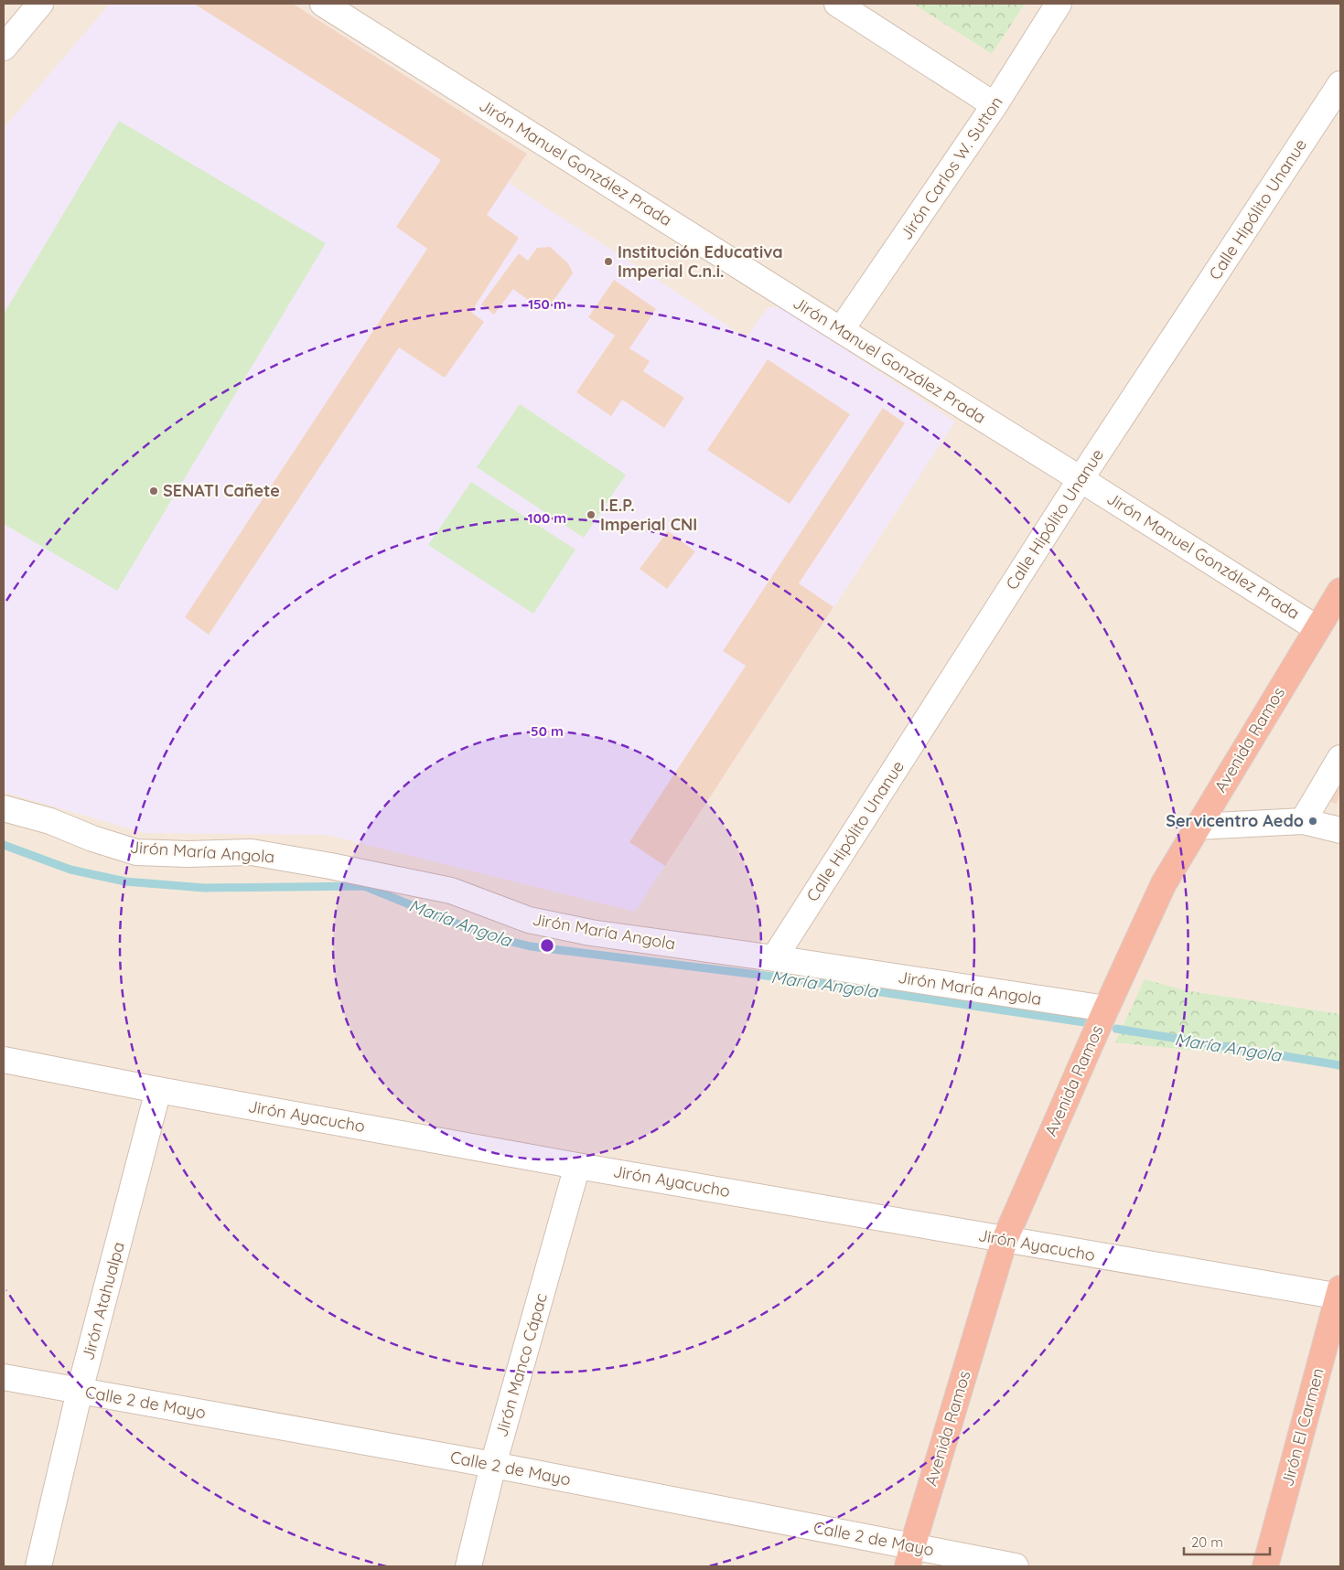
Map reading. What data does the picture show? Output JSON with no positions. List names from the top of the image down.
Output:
{
  "streets": {
    "highway": ["Avenida Ramos", "Jirón El Carmen"],
    "street": [
      "Jirón Manuel González Prada",
      "Jirón Carlos W. Sutton",
      "Calle Hipólito Unanue",
      "Jirón María Angola",
      "Jirón Ayacucho",
      "Jirón Atahualpa",
      "Jirón Manco Cápac",
      "Calle 2 de Mayo"
    ]
  },
  "crossings": [
    ["Jirón Manuel González Prada", "Jirón Carlos W. Sutton"],
    ["Jirón Manuel González Prada", "Calle Hipólito Unanue"],
    ["Jirón Manuel González Prada", "Avenida Ramos"],
    ["Calle Hipólito Unanue", "Jirón María Angola"],
    ["Avenida Ramos", "Jirón María Angola"],
    ["Avenida Ramos", "Jirón Ayacucho"],
    ["Avenida Ramos", "Calle 2 de Mayo"],
    ["Jirón Ayacucho", "Jirón Atahualpa"],
    ["Jirón Ayacucho", "Jirón Manco Cápac"],
    ["Jirón Ayacucho", "Jirón El Carmen"],
    ["Jirón Atahualpa", "Calle 2 de Mayo"],
    ["Jirón Manco Cápac", "Calle 2 de Mayo"]
  ],
  "water": ["María Angola"],
  "places": [
    "Institución Educativa Imperial C.n.i.",
    "SENATI Cañete",
    "I.E.P. Imperial CNI",
    "Servicentro Aedo"
  ],
  "scale_bar": "20 m",
  "rings": ["150 m", "100 m", "50 m"]
}
